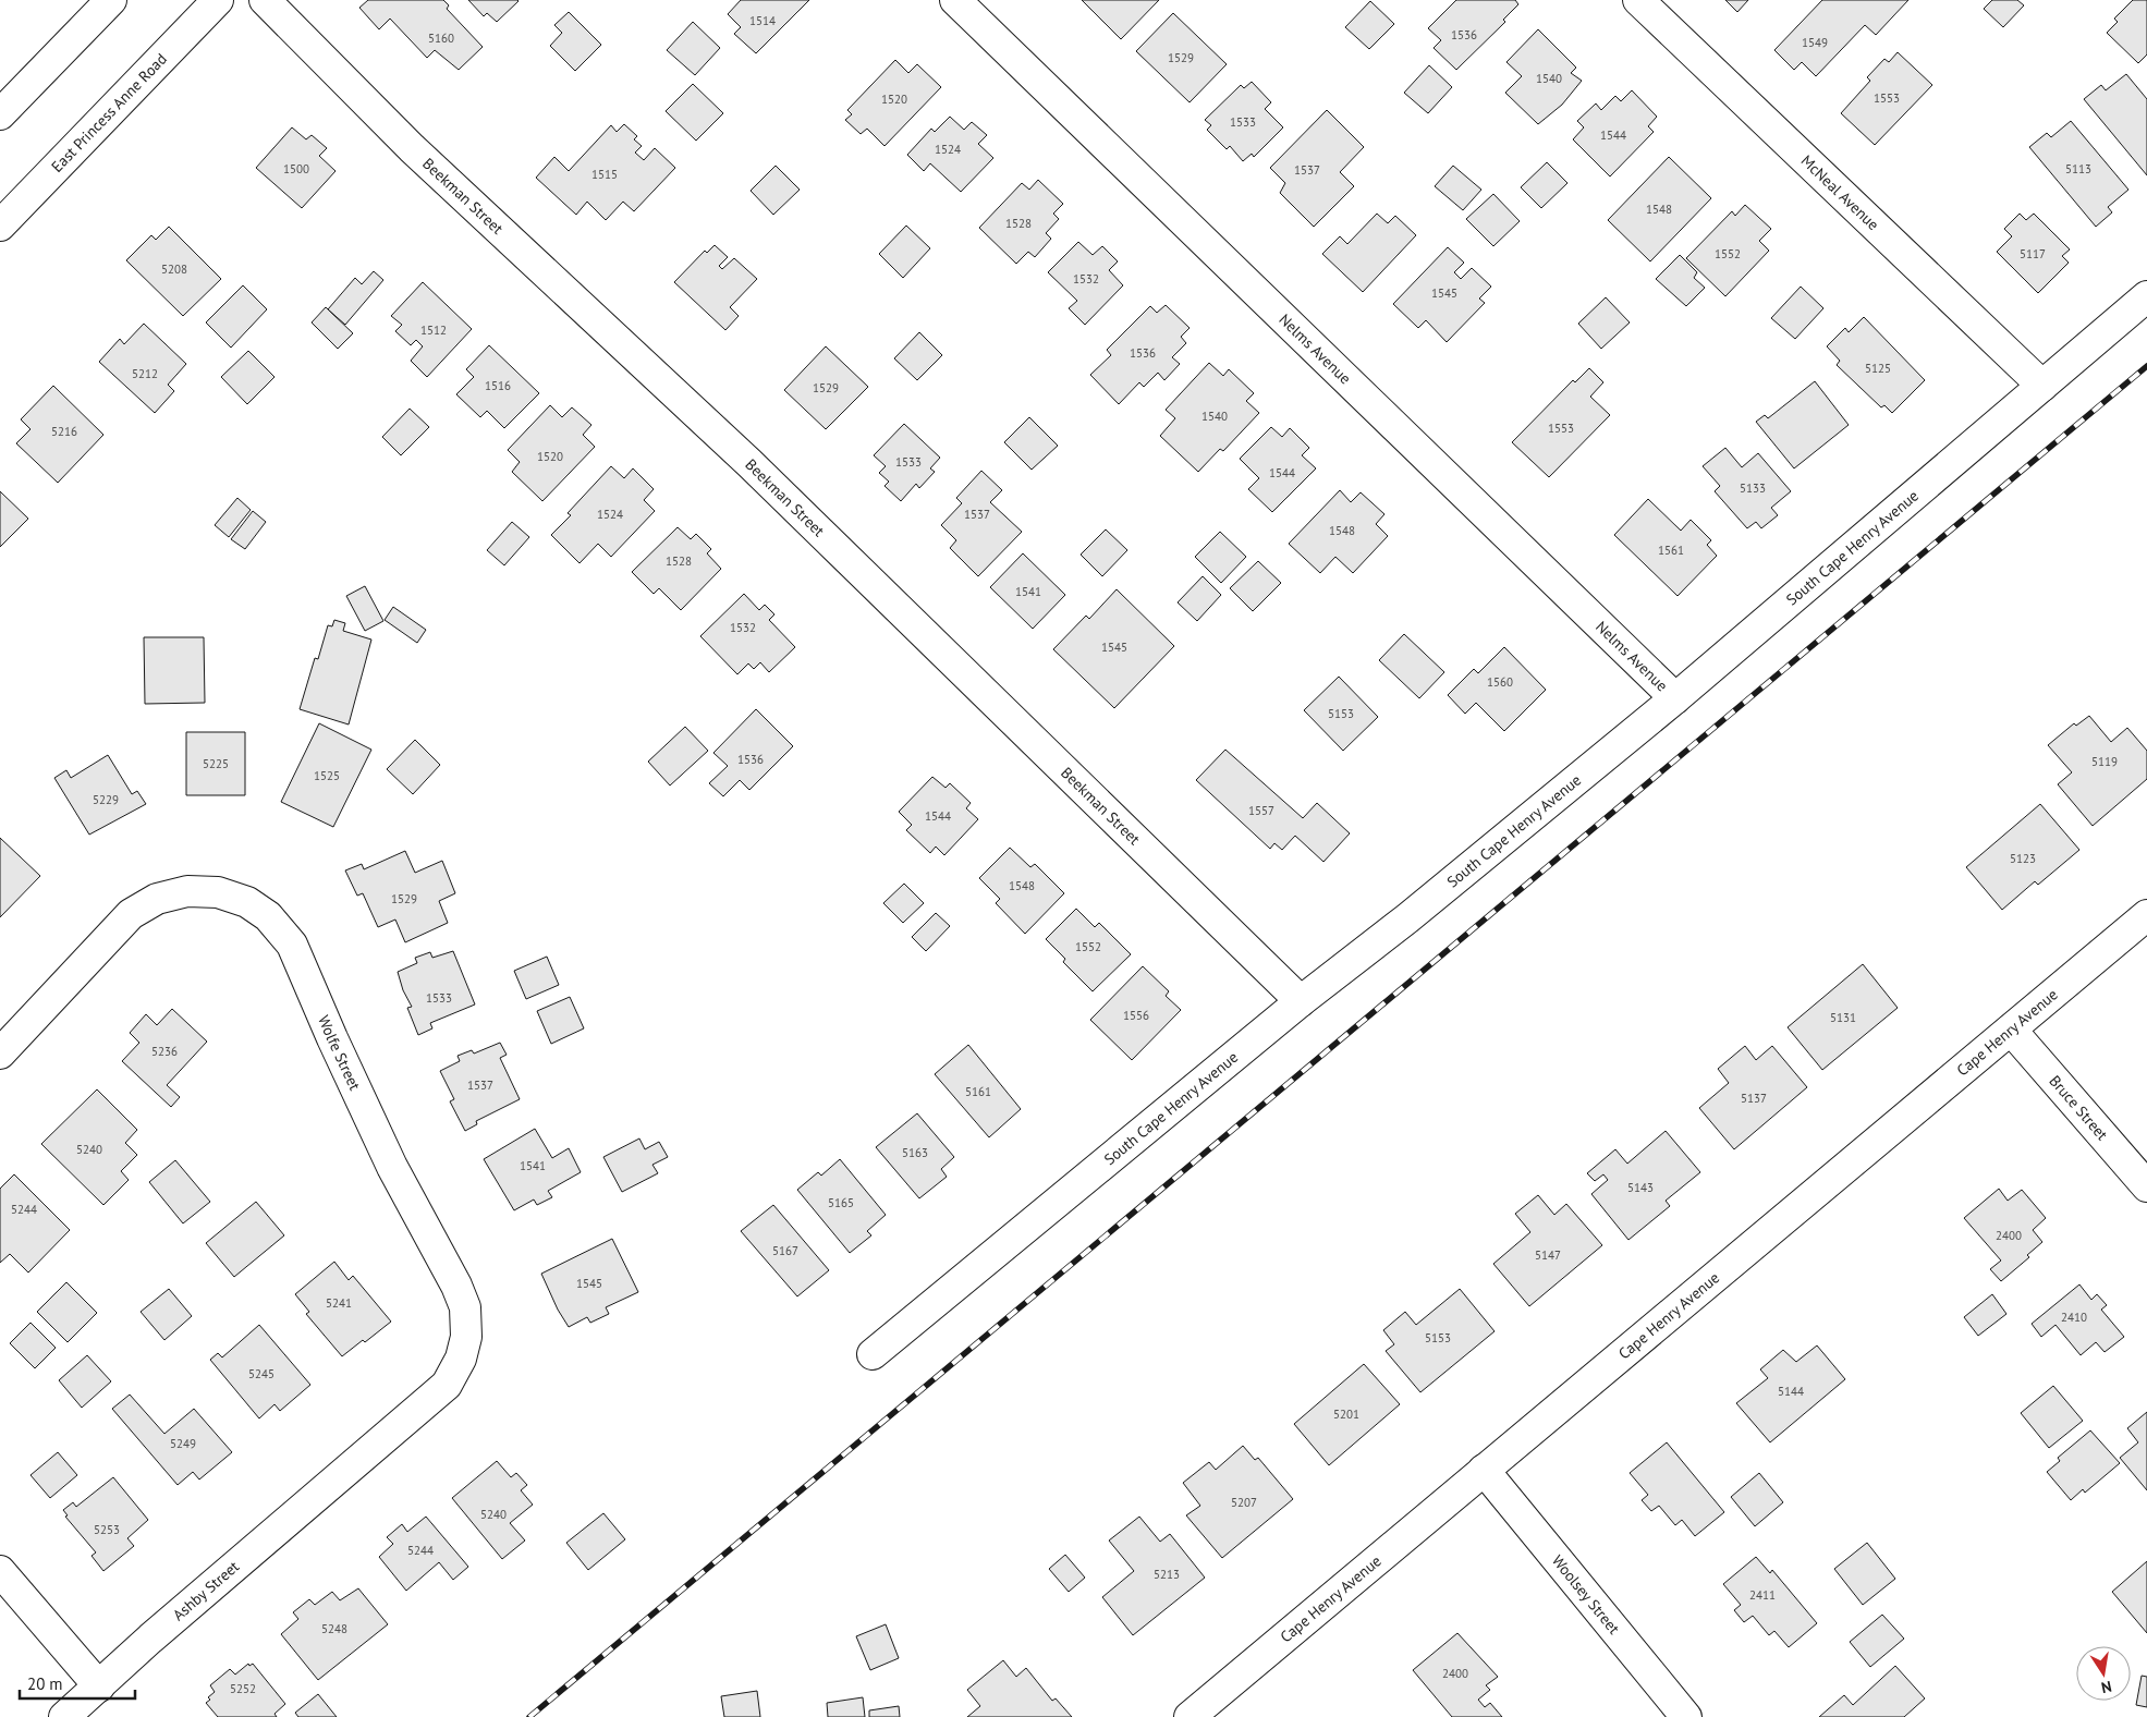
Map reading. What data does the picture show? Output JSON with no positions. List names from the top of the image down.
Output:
{
  "streets": {
    "street": [
      "East Princess Anne Road",
      "McNeal Avenue",
      "Beekman Street",
      "Nelms Avenue",
      "South Cape Henry Avenue",
      "Cape Henry Avenue",
      "Wolfe Street",
      "Bruce Street",
      "Ashby Street",
      "Woolsey Street"
    ]
  },
  "crossings": [
    ["McNeal Avenue", "South Cape Henry Avenue"],
    ["Beekman Street", "South Cape Henry Avenue"],
    ["Nelms Avenue", "South Cape Henry Avenue"],
    ["Cape Henry Avenue", "Bruce Street"],
    ["Cape Henry Avenue", "Woolsey Street"],
    ["Wolfe Street", "Ashby Street"]
  ],
  "house_numbers": [
    "1514",
    "1536",
    "5160",
    "1549",
    "1529",
    "1540",
    "1553",
    "1520",
    "1533",
    "1544",
    "1524",
    "1500",
    "5113",
    "1537",
    "1515",
    "1548",
    "1528",
    "1552",
    "5117",
    "5208",
    "1532",
    "1545",
    "1512",
    "1536",
    "5125",
    "5212",
    "1516",
    "1529",
    "1540",
    "1553",
    "5216",
    "1520",
    "1533",
    "1544",
    "5133",
    "1524",
    "1537",
    "1548",
    "1561",
    "1528",
    "1541",
    "1532",
    "1545",
    "1560",
    "5153",
    "1536",
    "5119",
    "5225",
    "1525",
    "5229",
    "1557",
    "1544",
    "5123",
    "1548",
    "1529",
    "1552",
    "1533",
    "1556",
    "5131",
    "5236",
    "1537",
    "5161",
    "5137",
    "5240",
    "5163",
    "1541",
    "5143",
    "5165",
    "5244",
    "2400",
    "5167",
    "5147",
    "1545",
    "5241",
    "2410",
    "5153",
    "5245",
    "5144",
    "5201",
    "5249",
    "5207",
    "5240",
    "5253",
    "5244",
    "5213",
    "2411",
    "5248",
    "2400",
    "5252"
  ],
  "scale_bar": "20 m",
  "north": "bottom"
}
